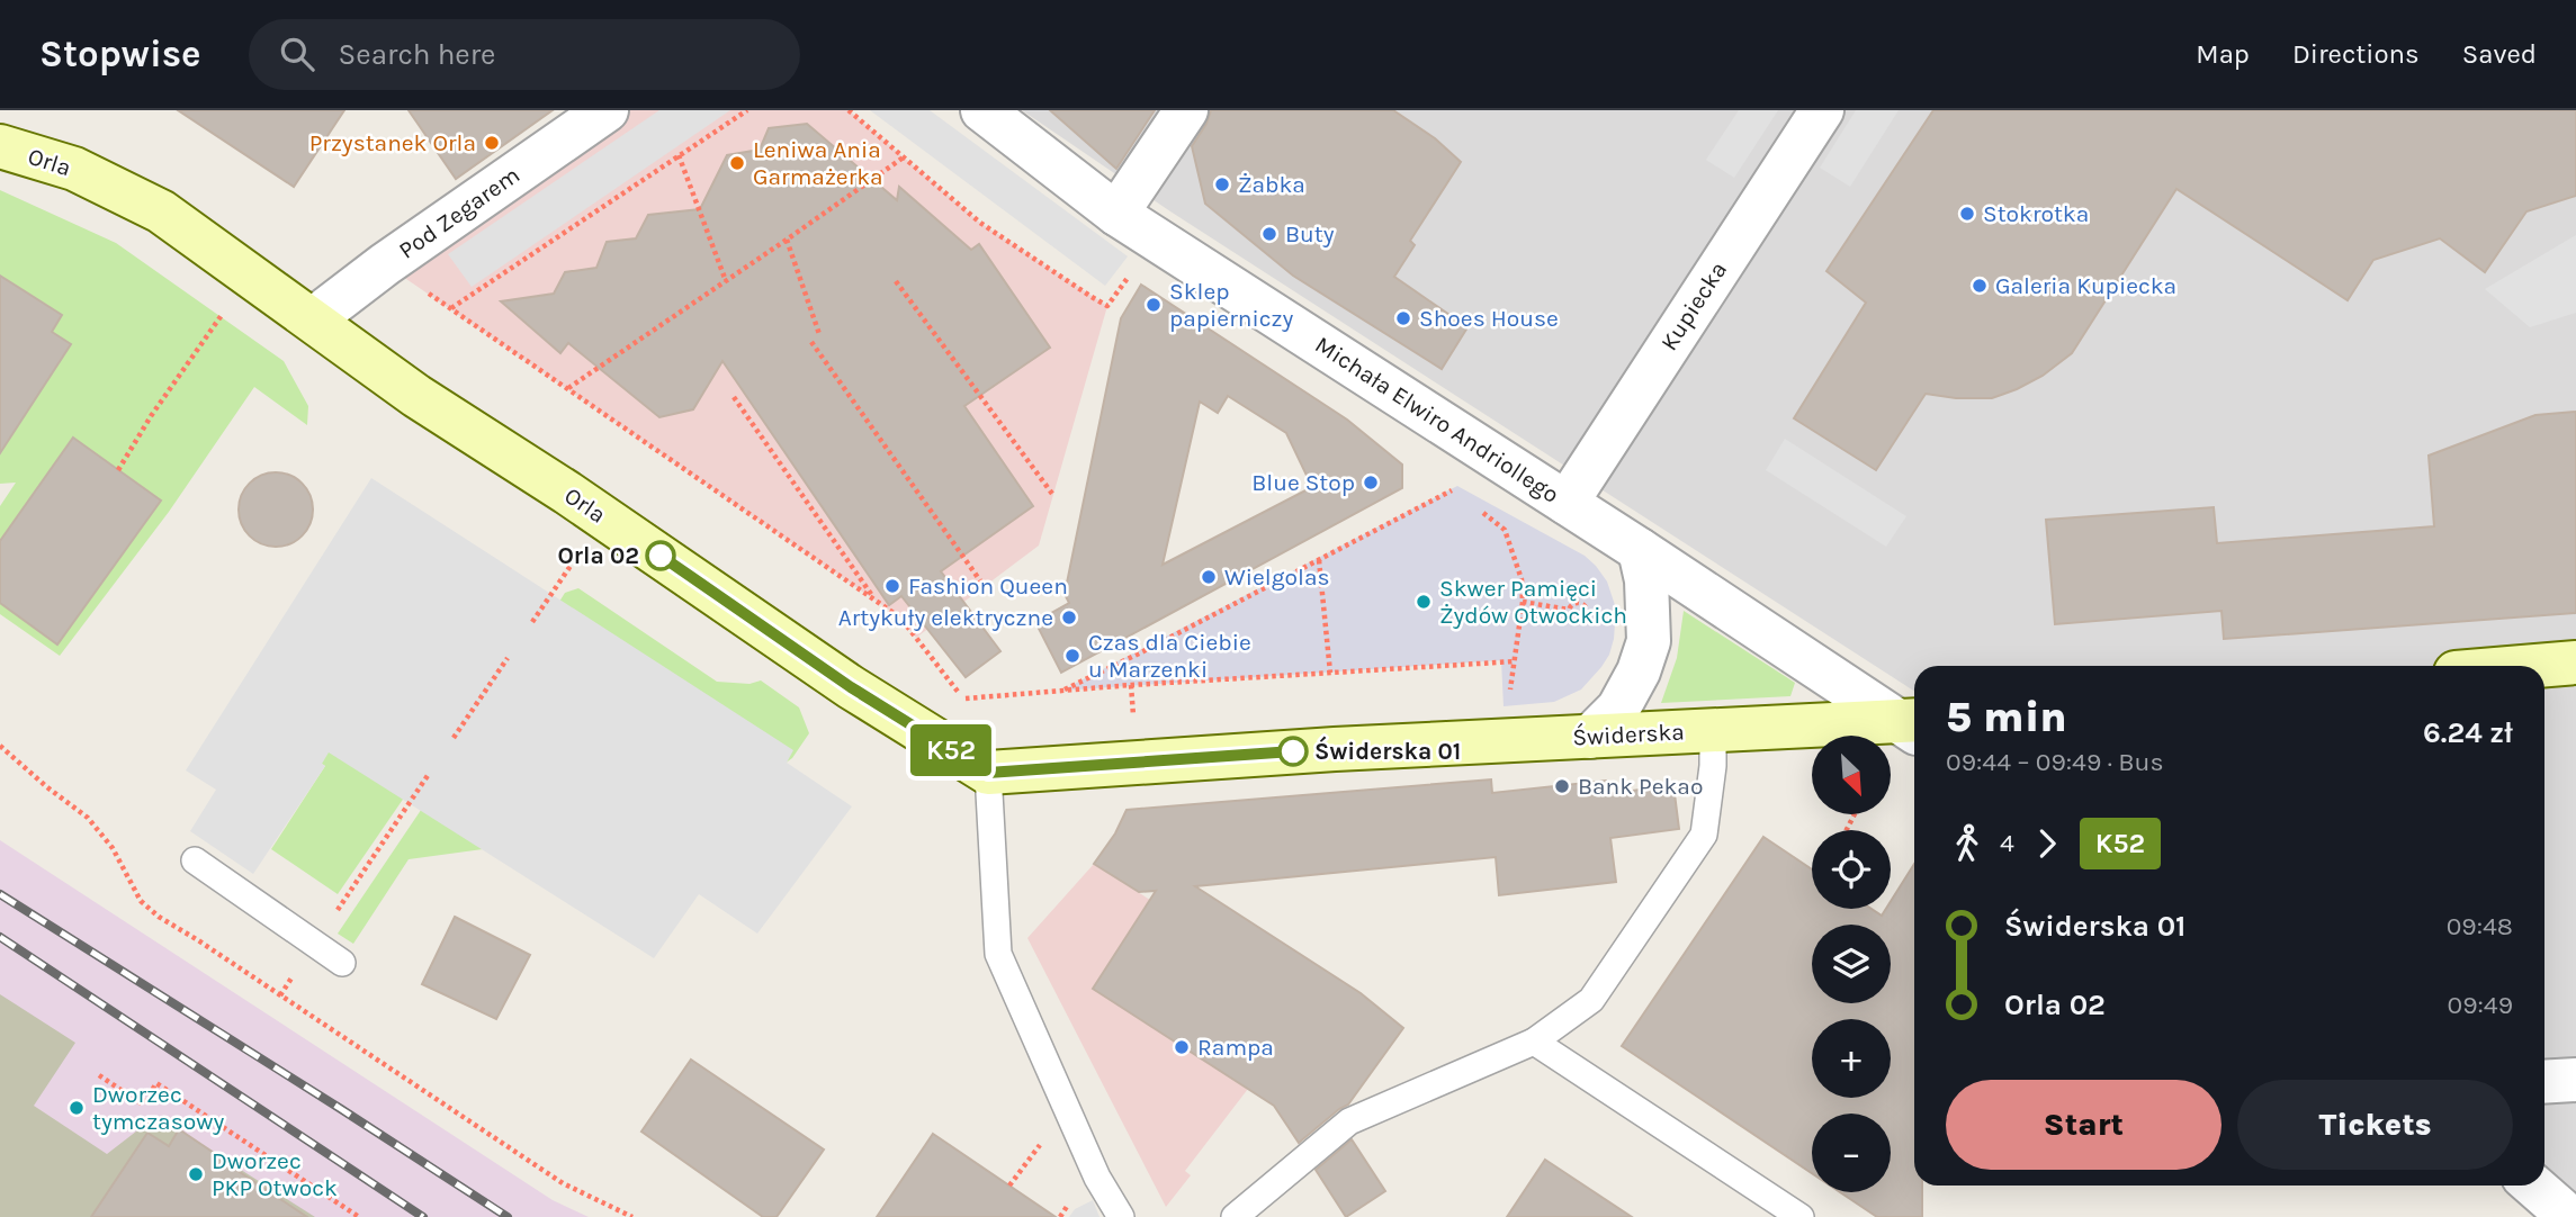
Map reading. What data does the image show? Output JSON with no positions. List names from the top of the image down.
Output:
{
  "streets": {
    "street": [
      "Orla",
      "Pod Zegarem",
      "Kupiecka",
      "Michała Elwiro Andriollego",
      "Świderska"
    ]
  },
  "crossings": [
    ["Orla", "Pod Zegarem"],
    ["Orla", "Świderska"],
    ["Kupiecka", "Michała Elwiro Andriollego"],
    ["Michała Elwiro Andriollego", "Świderska"]
  ],
  "places": [
    "Przystanek Orla",
    "Leniwa Ania Garmażerka",
    "Żabka",
    "Stokrotka",
    "Buty",
    "Galeria Kupiecka",
    "Sklep papierniczy",
    "Shoes House",
    "Blue Stop",
    "Orla 02",
    "Wielgolas",
    "Fashion Queen",
    "Skwer Pamięci Żydów Otwockich",
    "Artykuły elektryczne",
    "Czas dla Ciebie u Marzenki",
    "Świderska 01",
    "Bank Pekao",
    "Rampa",
    "Dworzec tymczasowy",
    "Dworzec PKP Otwock"
  ],
  "lines": ["bus line K52"],
  "north": "bottom right",
  "page": {
    "header": "Stopwise",
    "search": "Search here",
    "nav": ["Map", "Directions", "Saved"],
    "on_map": "K52",
    "heading": ["5 min", "09:44 – 09:49 · Bus", "6.24 zł"],
    "map_buttons": ["+", "−"],
    "legs": ["4", "K52"],
    "list": [
      {
        "name": "Świderska 01",
        "value": "09:48"
      },
      {
        "name": "Orla 02",
        "value": "09:49"
      }
    ],
    "buttons": ["Start", "Tickets"]
  }
}
